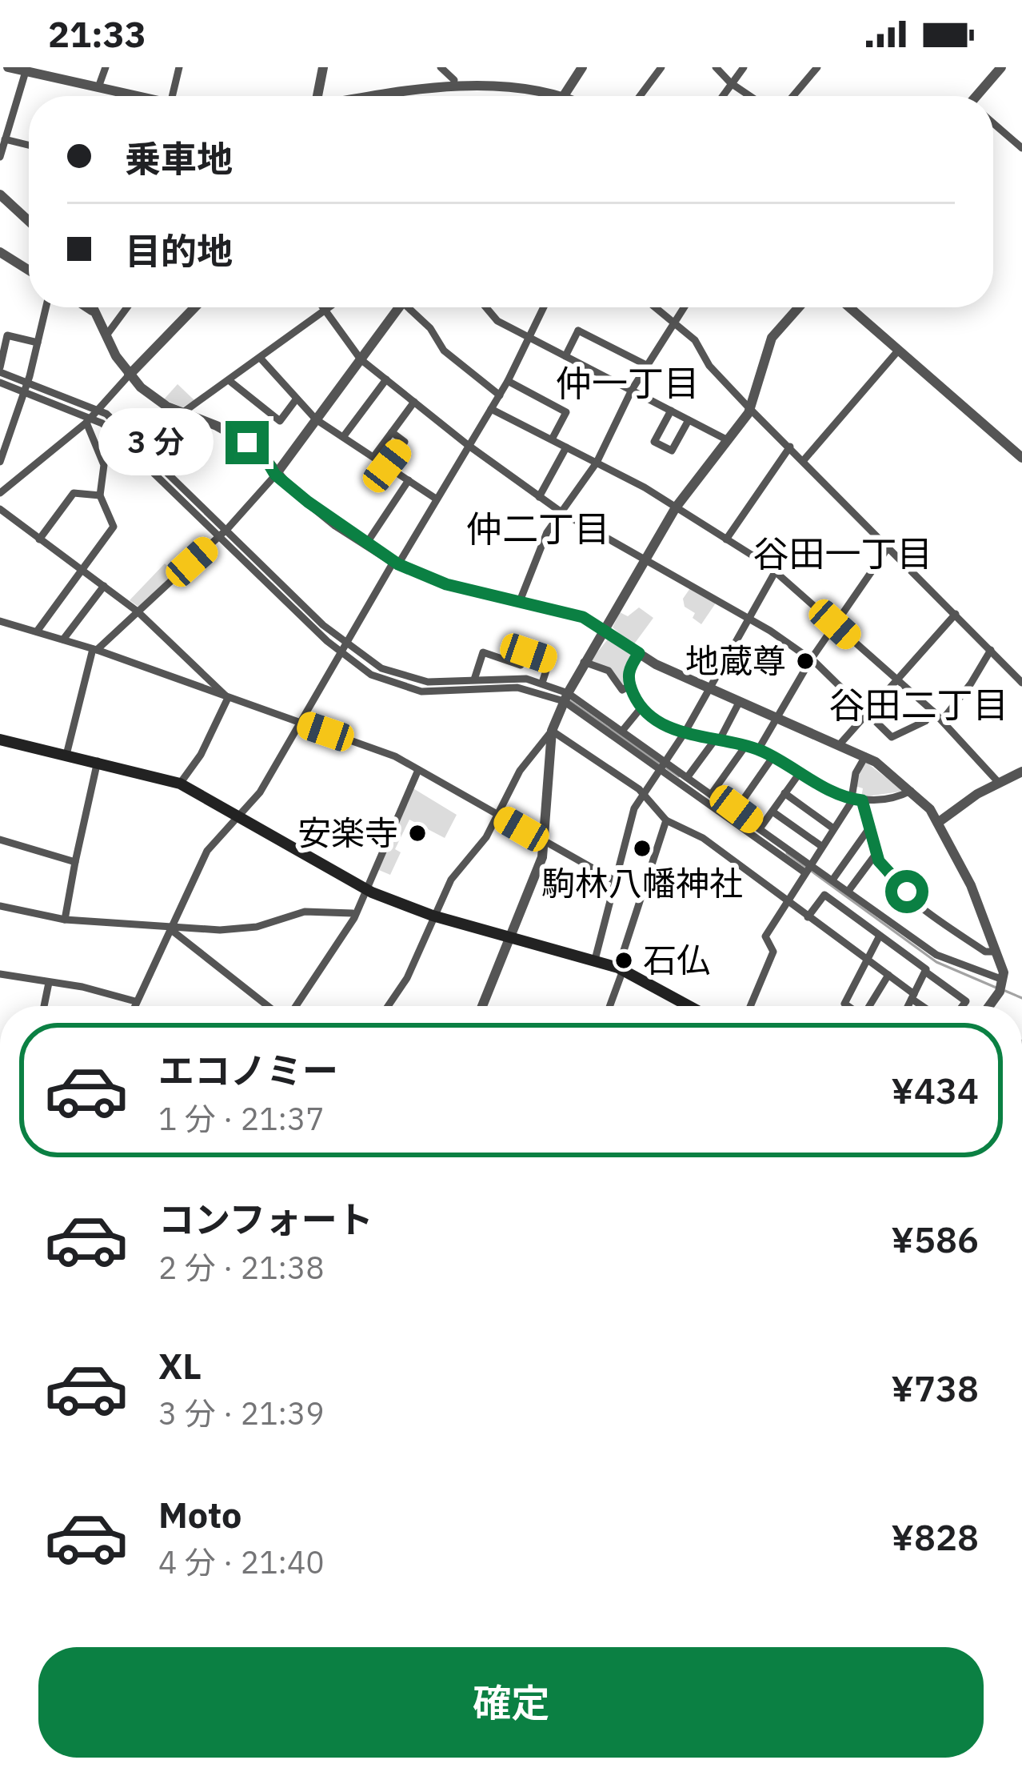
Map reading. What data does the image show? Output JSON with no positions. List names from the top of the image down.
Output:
{
  "districts": [
    "仲一丁目",
    "仲二丁目",
    "谷田一丁目",
    "谷田二丁目"
  ],
  "places": [
    "地蔵尊",
    "安楽寺",
    "駒林八幡神社",
    "石仏"
  ],
  "page": {
    "status": "21:33",
    "banner": ["乗車地", "目的地"],
    "bubble": "3 分",
    "list": [
      {
        "name": "エコノミー",
        "note": "1 分 · 21:37",
        "value": "¥434"
      },
      {
        "name": "コンフォート",
        "note": "2 分 · 21:38",
        "value": "¥586"
      },
      {
        "name": "XL",
        "note": "3 分 · 21:39",
        "value": "¥738"
      },
      {
        "name": "Moto",
        "note": "4 分 · 21:40",
        "value": "¥828"
      }
    ],
    "buttons": "確定"
  }
}
